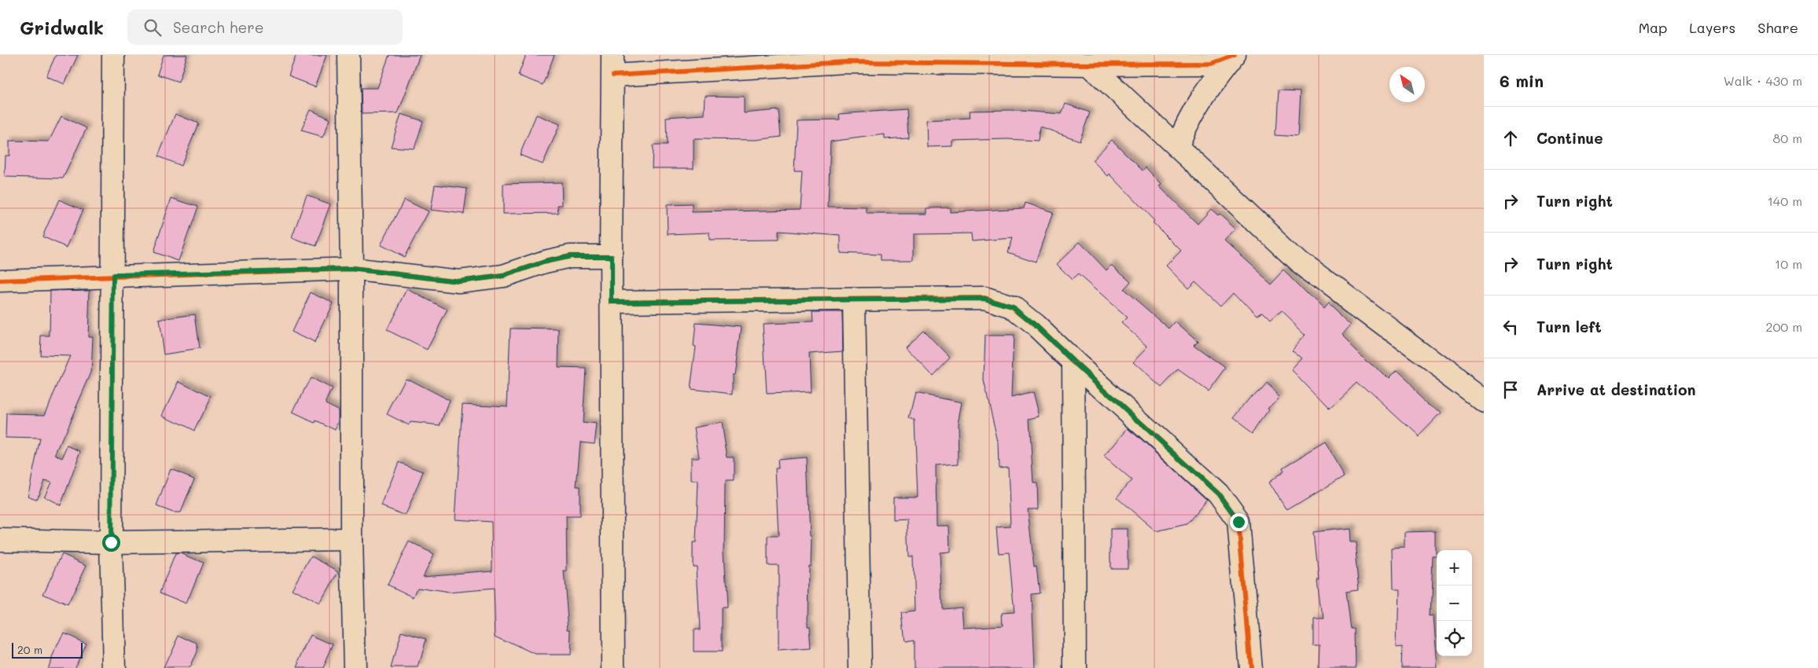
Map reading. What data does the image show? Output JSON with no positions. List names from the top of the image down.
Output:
{
  "scale_bar": "20 m",
  "north": "top left",
  "page": {
    "header": "Gridwalk",
    "search": "Search here",
    "nav": ["Map", "Layers", "Share"],
    "heading": ["6 min", "Walk · 430 m"],
    "list": [
      ["Continue", "80 m"],
      ["Turn right", "140 m"],
      ["Turn right", "10 m"],
      ["Turn left", "200 m"],
      "Arrive at destination"
    ],
    "map_buttons": ["+", "−"],
    "scale": "20 m"
  }
}
